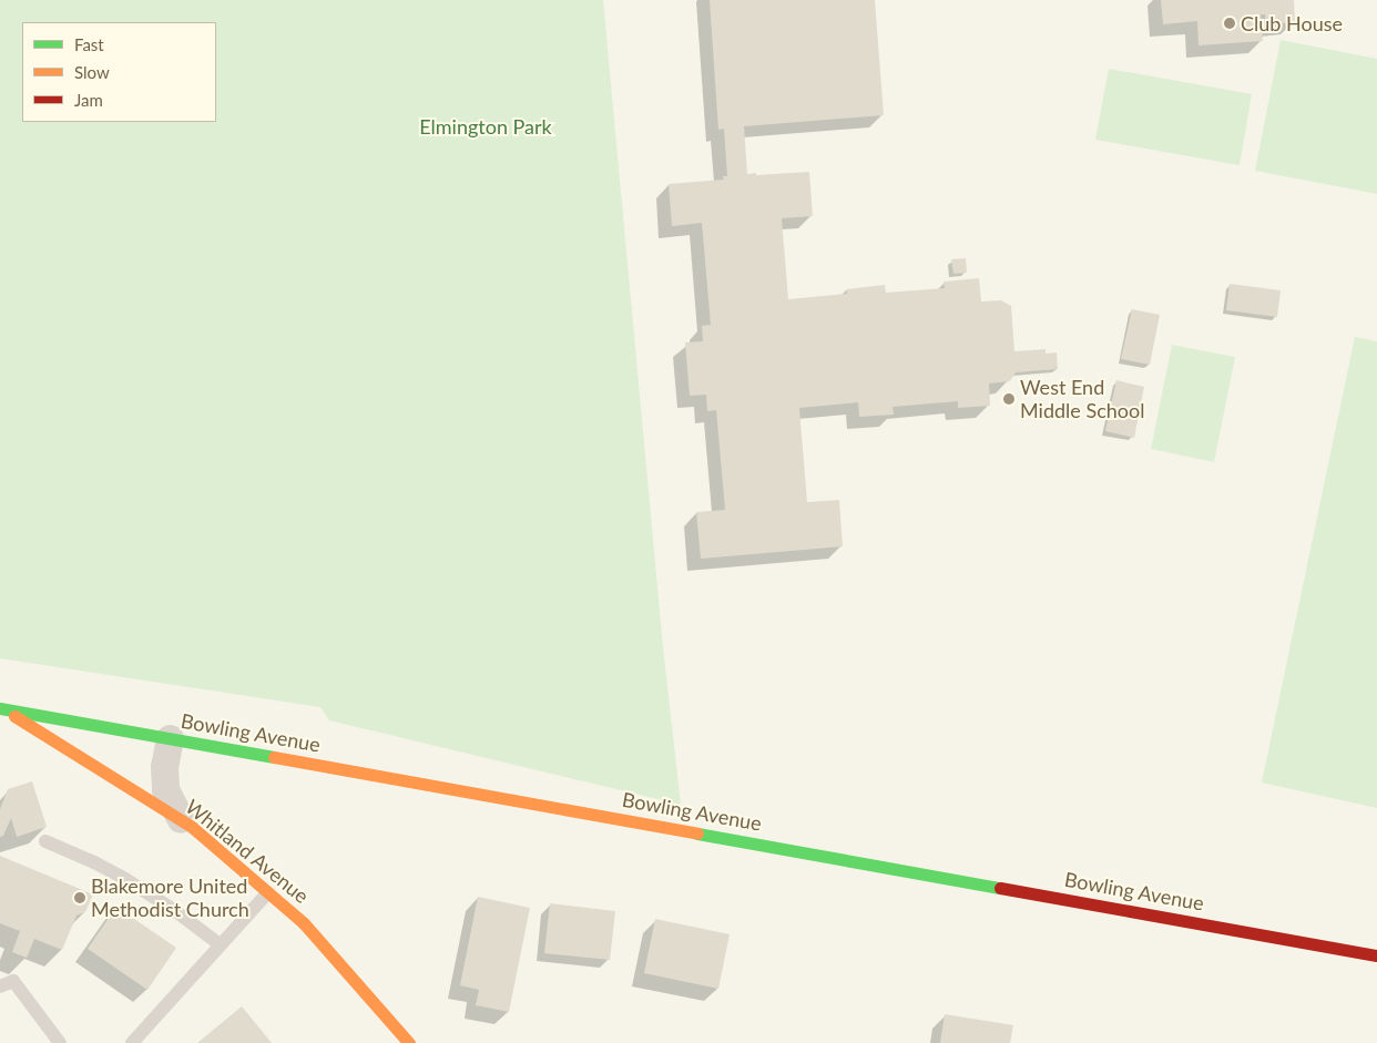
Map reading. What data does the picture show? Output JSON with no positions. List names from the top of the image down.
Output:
{
  "streets": {
    "street": ["Bowling Avenue", "Whitland Avenue"]
  },
  "crossings": [
    ["Bowling Avenue", "Whitland Avenue"]
  ],
  "parks": ["Elmington Park"],
  "places": ["Club House", "West End Middle School", "Blakemore United Methodist Church"],
  "legend": ["Fast", "Slow", "Jam"]
}
